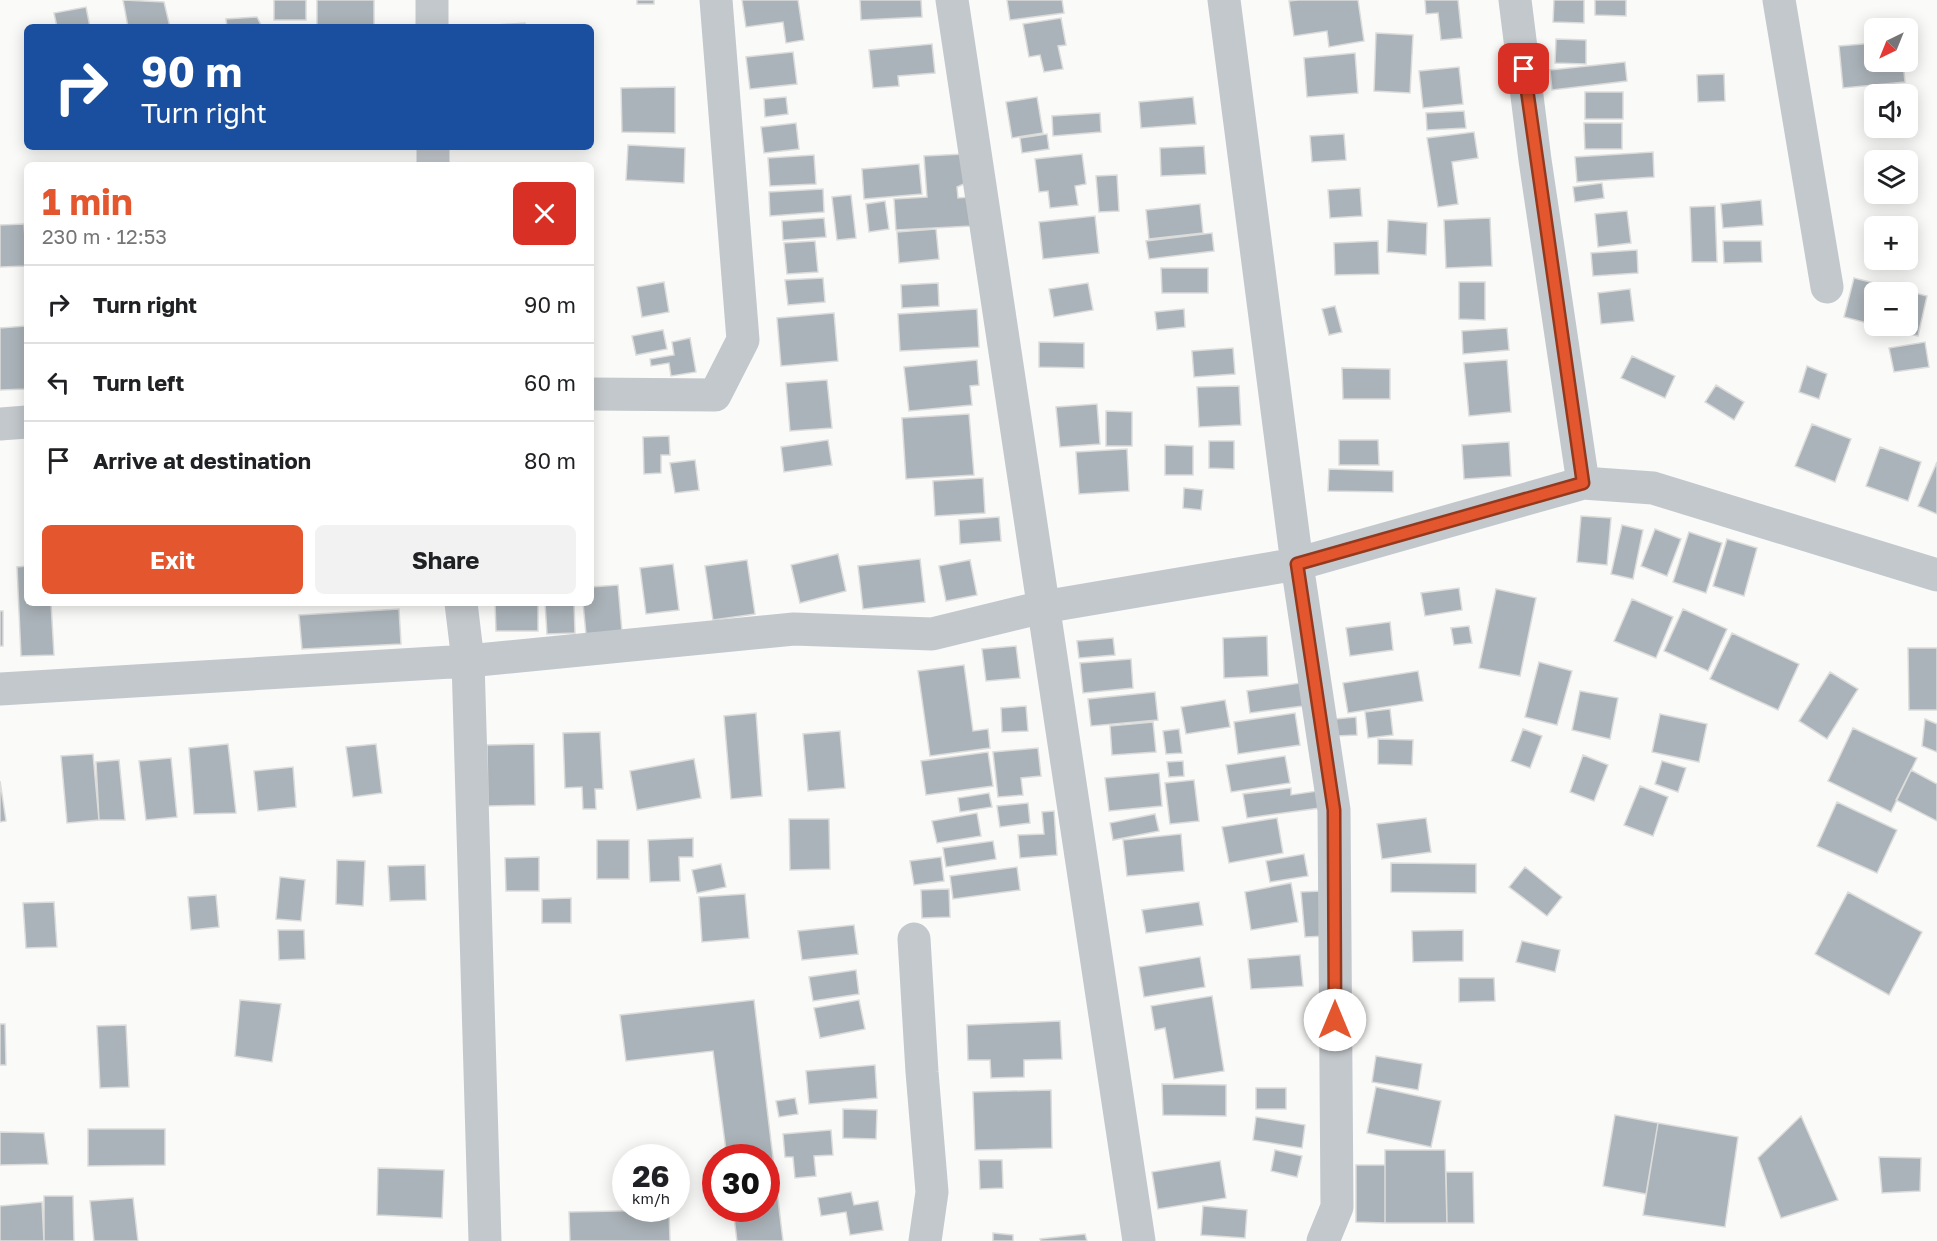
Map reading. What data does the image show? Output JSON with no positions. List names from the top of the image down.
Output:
{
  "north": "bottom left",
  "page": {
    "map_buttons": ["+", "−"],
    "turn": ["90 m", "Turn right"],
    "heading": ["1 min", "230 m · 12:53"],
    "list": [
      {
        "name": "Turn right",
        "value": "90 m"
      },
      {
        "name": "Turn left",
        "value": "60 m"
      },
      {
        "name": "Arrive at destination",
        "value": "80 m"
      }
    ],
    "buttons": ["Exit", "Share"],
    "speed": "26 km/h",
    "limit": "30"
  }
}
